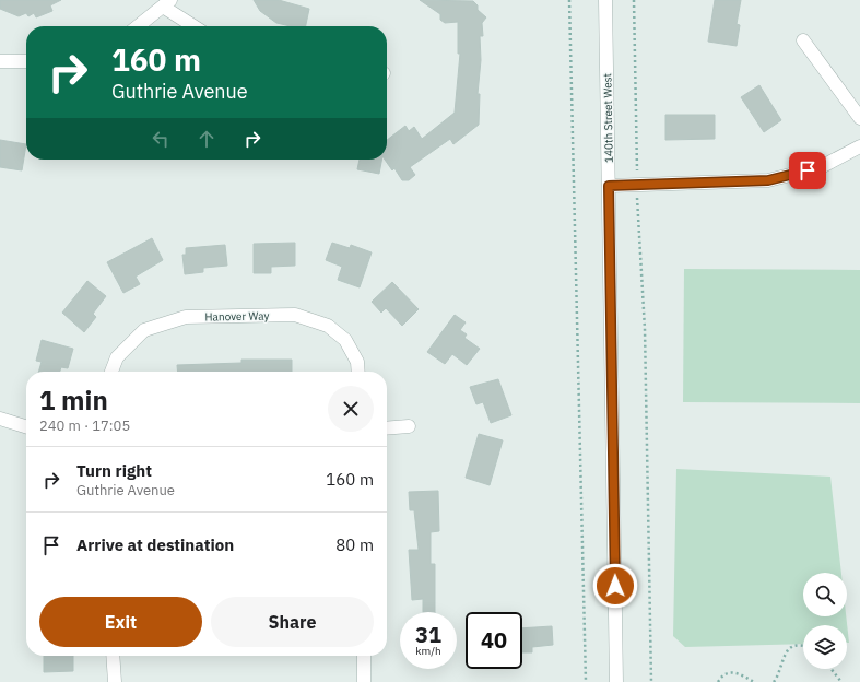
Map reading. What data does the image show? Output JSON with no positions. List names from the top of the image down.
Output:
{
  "streets": {
    "street": ["140th Street West", "Hanover Way"]
  },
  "page": {
    "turn": ["160 m", "Guthrie Avenue"],
    "heading": ["1 min", "240 m · 17:05"],
    "list": [
      {
        "name": "Turn right",
        "note": "Guthrie Avenue",
        "value": "160 m"
      },
      {
        "name": "Arrive at destination",
        "value": "80 m"
      }
    ],
    "buttons": ["Exit", "Share"],
    "speed": "31 km/h",
    "limit": "40"
  }
}
